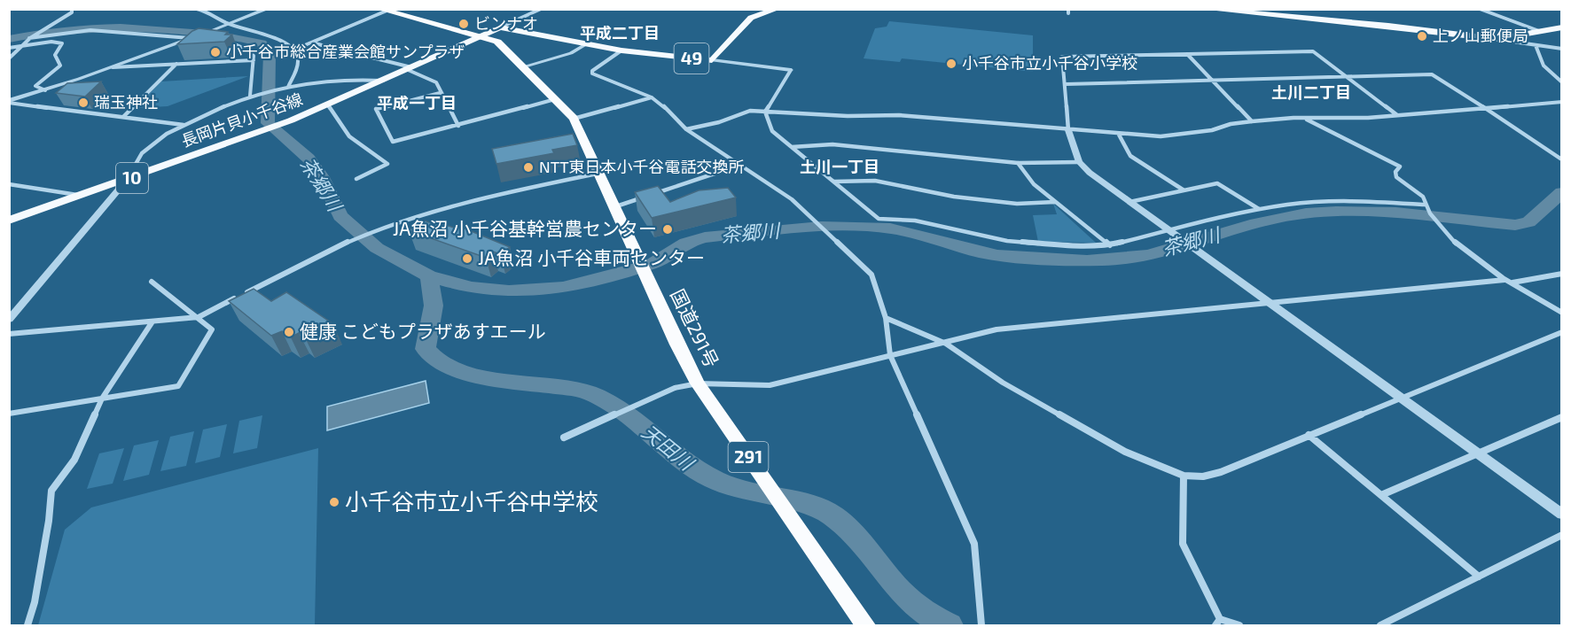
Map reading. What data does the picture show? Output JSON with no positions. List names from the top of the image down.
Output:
{
  "streets": {
    "highway": ["国道291号", "291"],
    "main road": ["49", "長岡片貝小千谷線", "10"]
  },
  "crossings": [
    ["49", "長岡片貝小千谷線"],
    ["長岡片貝小千谷線", "国道291号"]
  ],
  "districts": [
    "平成二丁目",
    "土川二丁目",
    "平成一丁目",
    "土川一丁目"
  ],
  "water": ["茶郷川", "天田川"],
  "places": [
    "ビンナオ",
    "上ノ山郵便局",
    "小千谷市総合産業会館サンプラザ",
    "小千谷市立小千谷小学校",
    "瑞玉神社",
    "NTT東日本小千谷電話交換所",
    "JA魚沼 小千谷基幹営農センター",
    "JA魚沼 小千谷車両センター",
    "健康 こどもプラザあすエール",
    "小千谷市立小千谷中学校"
  ]
}
